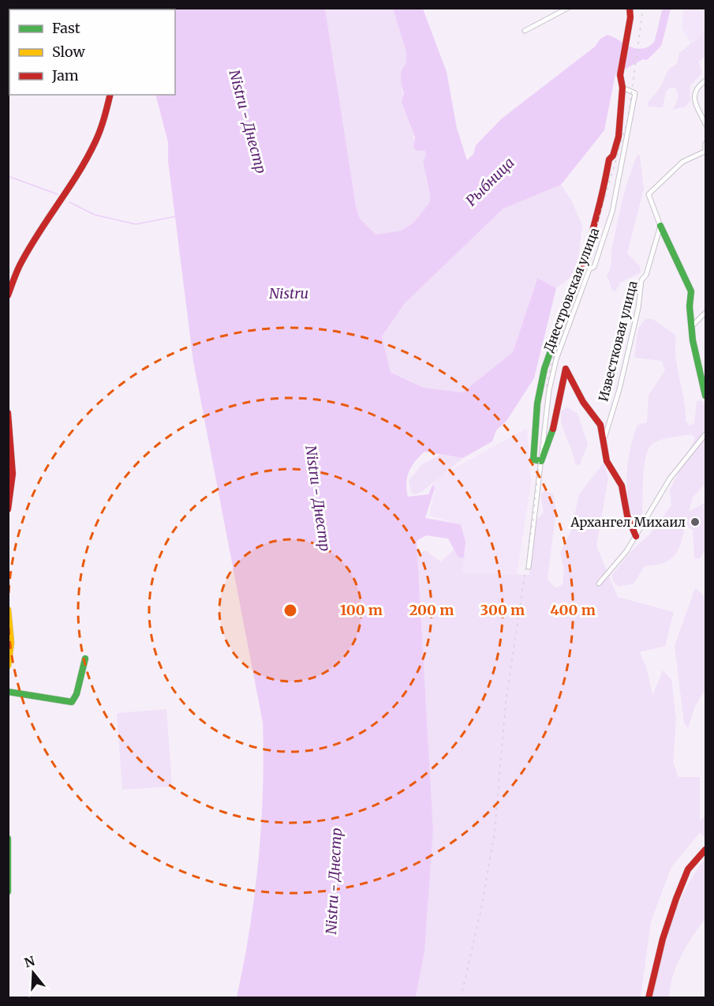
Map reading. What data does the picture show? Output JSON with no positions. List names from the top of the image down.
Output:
{
  "streets": {
    "street": ["Днестровская улица", "Известковая улица"]
  },
  "crossings": [
    ["Днестровская улица", "Известковая улица"]
  ],
  "water": ["Nistru - Днестр", "Рыбница", "Nistru"],
  "places": ["Архангел Михаил"],
  "legend": ["Fast", "Slow", "Jam"],
  "north": "top",
  "rings": [
    "100 m",
    "200 m",
    "300 m",
    "400 m"
  ]
}
